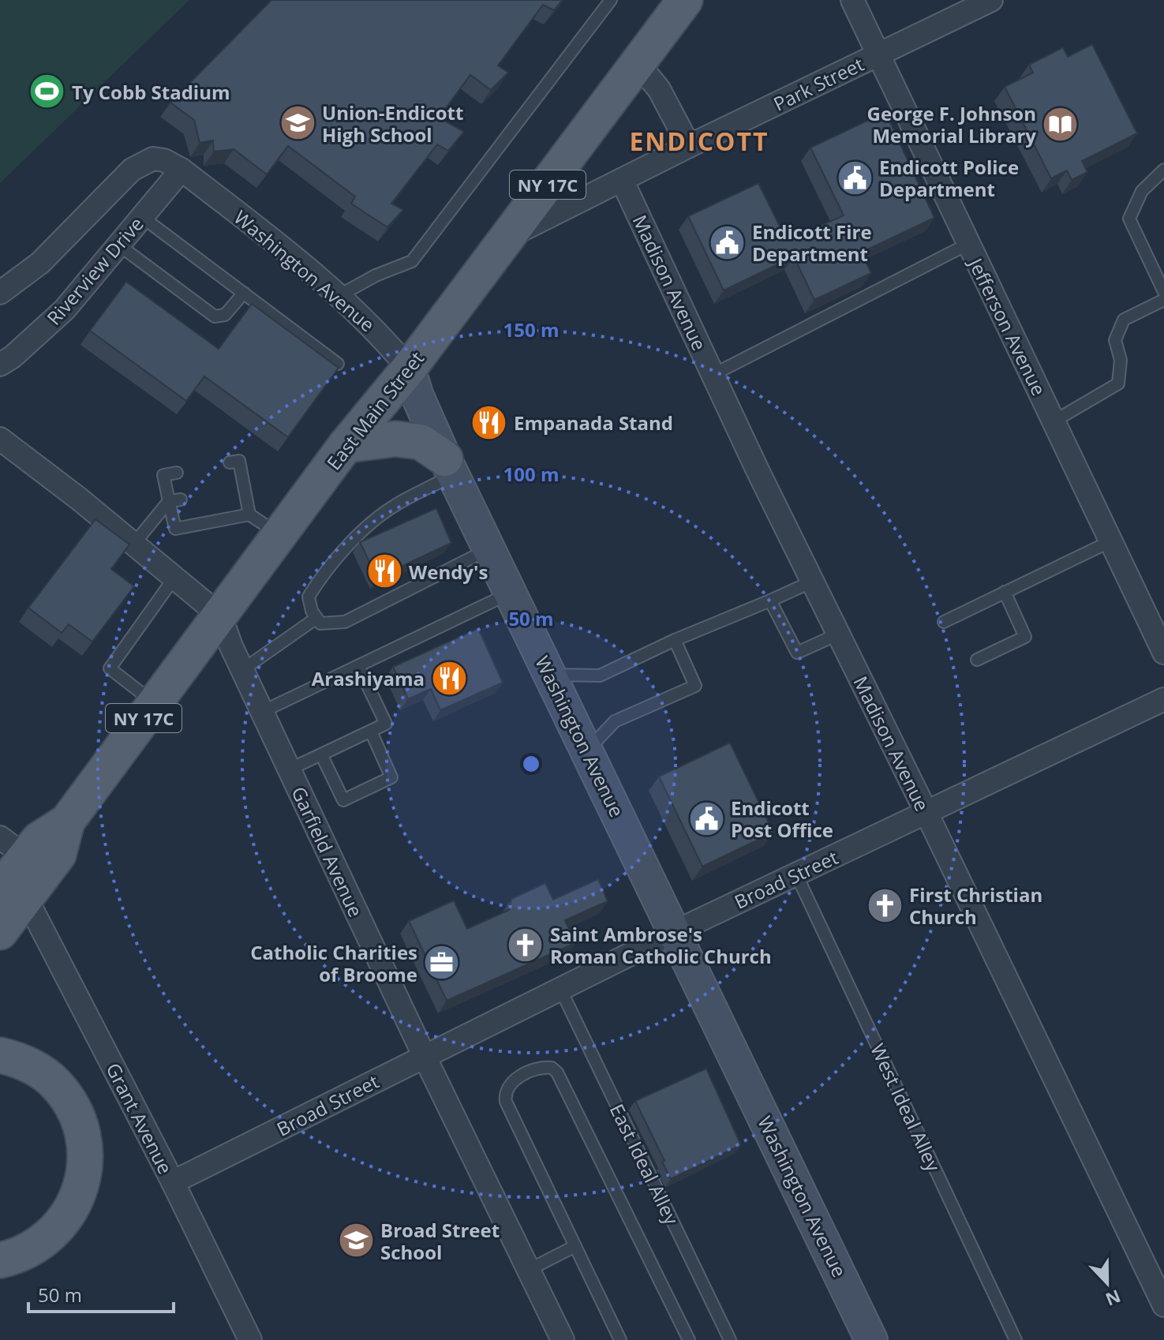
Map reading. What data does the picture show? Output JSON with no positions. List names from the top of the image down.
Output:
{
  "streets": {
    "main road": ["NY 17C", "East Main Street"],
    "street": [
      "Park Street",
      "Riverview Drive",
      "Washington Avenue",
      "Madison Avenue",
      "Jefferson Avenue",
      "Garfield Avenue",
      "Broad Street",
      "Grant Avenue"
    ],
    "lane": ["West Ideal Alley", "East Ideal Alley"]
  },
  "crossings": [
    ["Park Street", "Madison Avenue"],
    ["Park Street", "Jefferson Avenue"],
    ["Park Street", "East Main Street"],
    ["Riverview Drive", "Washington Avenue"],
    ["Washington Avenue", "East Main Street"],
    ["Washington Avenue", "Broad Street"],
    ["Madison Avenue", "Broad Street"],
    ["East Main Street", "Garfield Avenue"],
    ["East Main Street", "Grant Avenue"],
    ["Garfield Avenue", "Broad Street"],
    ["Broad Street", "West Ideal Alley"],
    ["Broad Street", "Grant Avenue"],
    ["Broad Street", "East Ideal Alley"]
  ],
  "districts": ["ENDICOTT"],
  "places": {
    "sports": ["Ty Cobb Stadium"],
    "school or university": ["Union-Endicott High School", "Broad Street School"],
    "library": ["George F. Johnson Memorial Library"],
    "public building": ["Endicott Police Department", "Endicott Fire Department", "Endicott Post Office"],
    "restaurant": ["Empanada Stand", "Wendy's", "Arashiyama"],
    "church": ["First Christian Church", "Saint Ambrose's Roman Catholic Church"],
    "office": ["Catholic Charities of Broome"]
  },
  "scale_bar": "50 m",
  "north": "bottom",
  "rings": ["150 m", "100 m", "50 m"]
}
